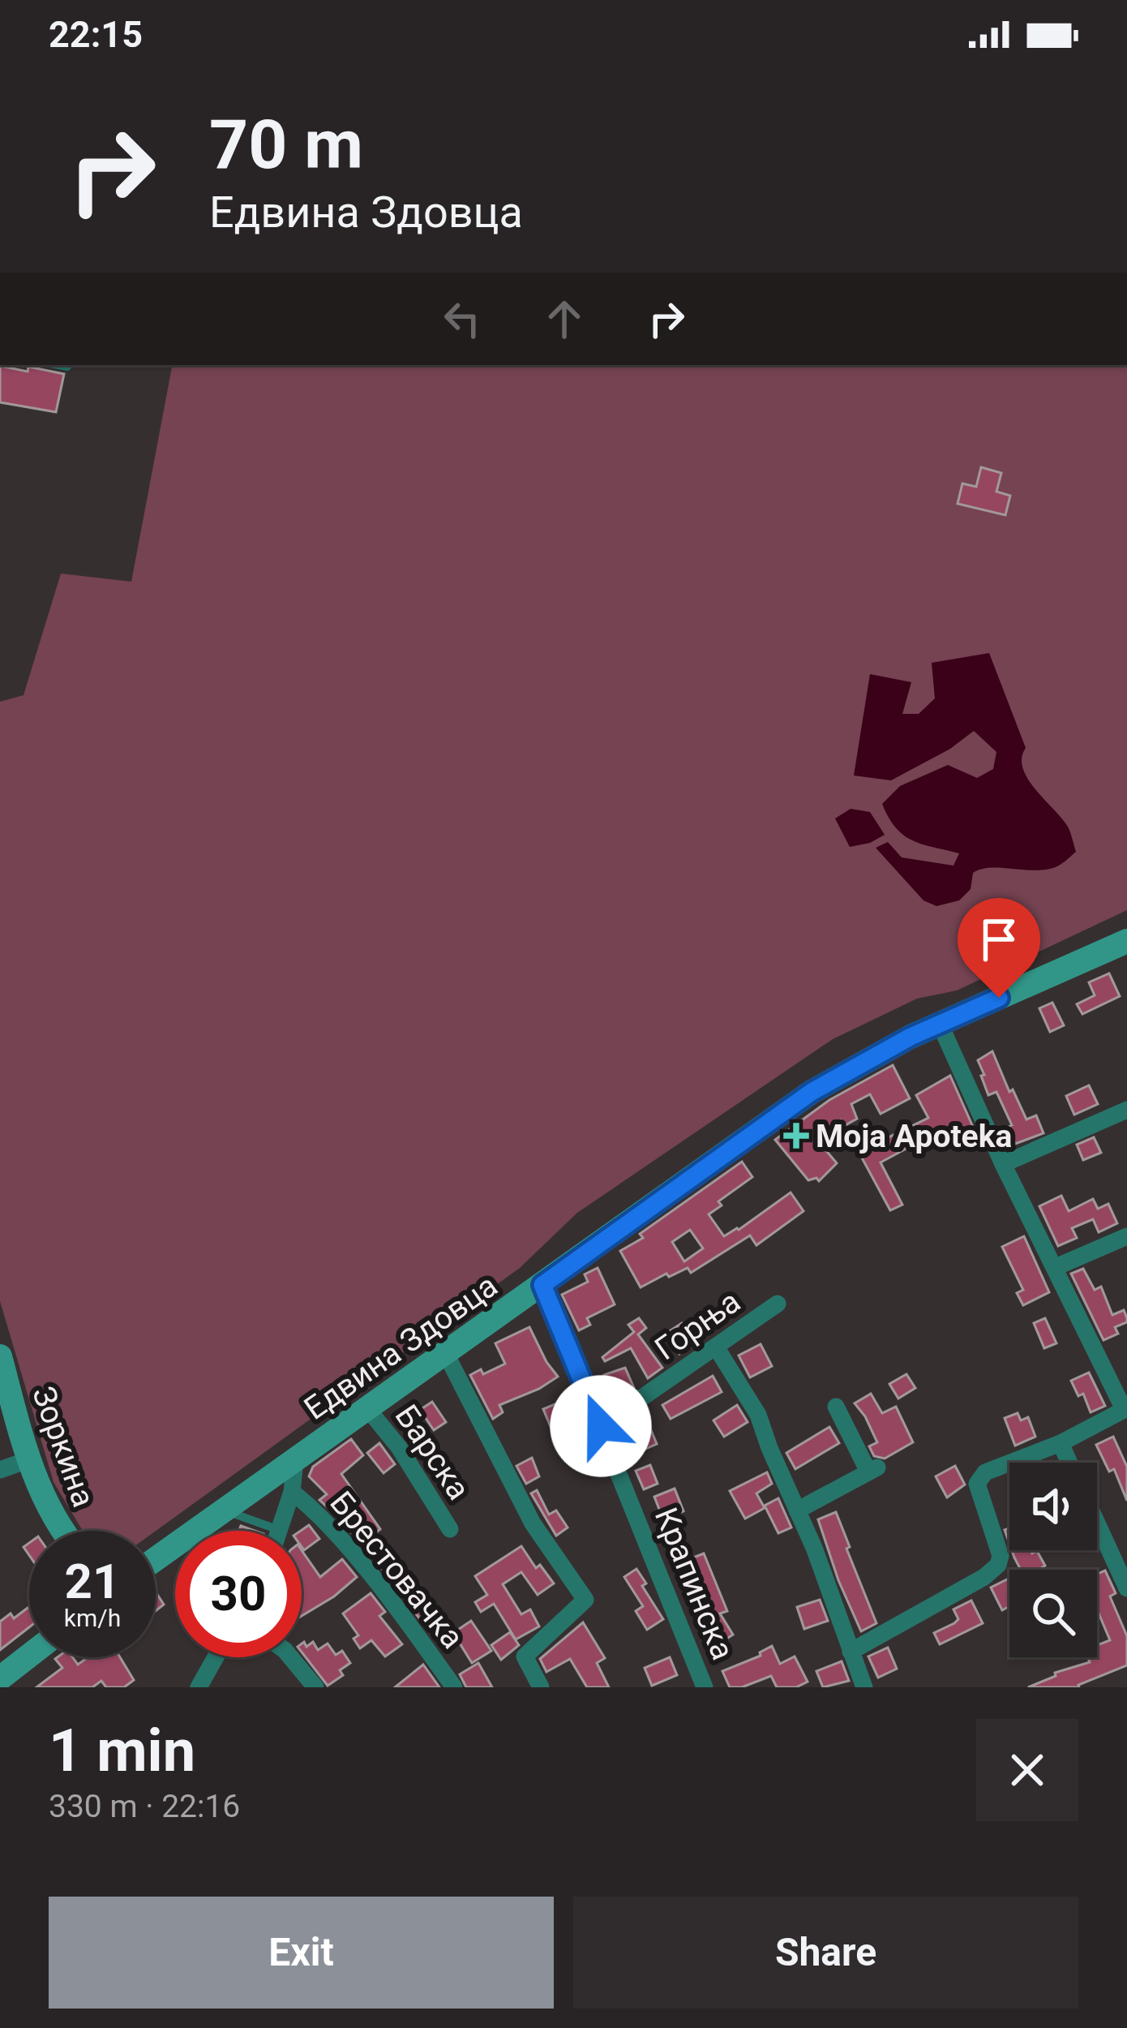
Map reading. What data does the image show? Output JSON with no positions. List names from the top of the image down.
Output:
{
  "streets": {
    "main road": ["Едвина Здовца", "Зоркина"],
    "street": [
      "Горња",
      "Барска",
      "Брестовачка",
      "Крапинска"
    ]
  },
  "crossings": [
    ["Горња", "Крапинска"],
    ["Едвина Здовца", "Барска"],
    ["Едвина Здовца", "Крапинска"]
  ],
  "places": {
    "health": ["Moja Apoteka"]
  },
  "page": {
    "status": "22:15",
    "turn": ["70 m", "Едвина Здовца"],
    "speed": "21 km/h",
    "limit": "30",
    "heading": ["1 min", "330 m · 22:16"],
    "buttons": ["Exit", "Share"]
  }
}
